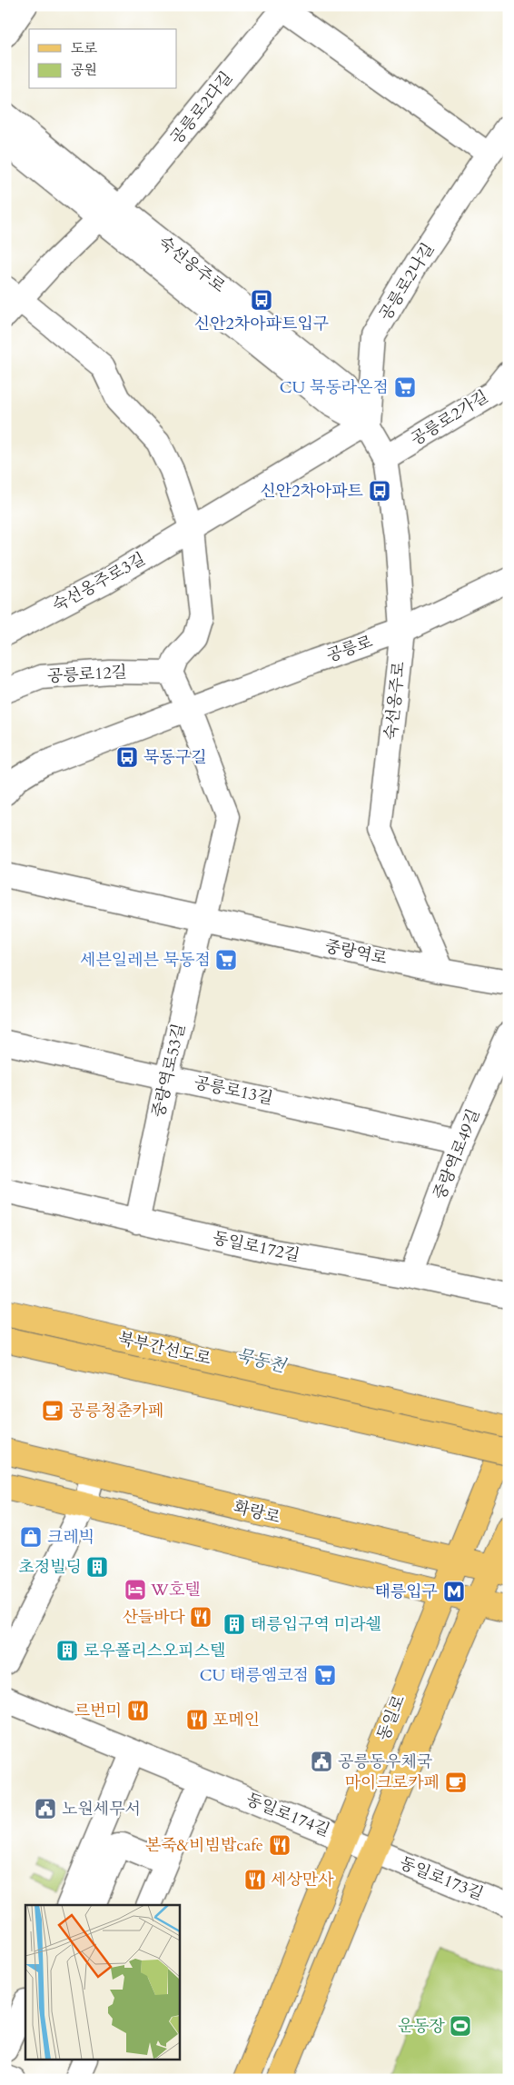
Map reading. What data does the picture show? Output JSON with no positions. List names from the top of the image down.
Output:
{
  "streets": {
    "main road": ["북부간선도로", "화랑로", "동일로"],
    "street": [
      "공릉로2다길",
      "숙선옹주로",
      "공릉로2나길",
      "공릉로2가길",
      "숙선옹주로3길",
      "공릉로",
      "공릉로12길",
      "중랑역로",
      "중랑역로53길",
      "공릉로13길",
      "중랑역로49길",
      "동일로172길",
      "동일로174길",
      "동일로173길"
    ]
  },
  "crossings": [
    ["공릉로2다길", "숙선옹주로"],
    ["숙선옹주로", "공릉로2나길"],
    ["숙선옹주로", "공릉로2가길"],
    ["숙선옹주로", "숙선옹주로3길"],
    ["숙선옹주로", "공릉로"],
    ["숙선옹주로", "중랑역로"],
    ["공릉로2나길", "숙선옹주로3길"],
    ["중랑역로", "중랑역로53길"],
    ["중랑역로53길", "공릉로13길"],
    ["중랑역로53길", "동일로172길"],
    ["공릉로13길", "중랑역로49길"],
    ["중랑역로49길", "동일로172길"],
    ["화랑로", "동일로"],
    ["동일로", "동일로174길"],
    ["동일로", "동일로173길"],
    ["동일로174길", "동일로173길"]
  ],
  "water": ["묵동천"],
  "places": {
    "bus stop": ["신안2차아파트입구", "신안2차아파트", "묵동구길"],
    "supermarket": ["CU 묵동라온점", "세븐일레븐 묵동점", "CU 태릉엠코점"],
    "cafe": ["공릉청춘카페", "마이크로카페"],
    "shop": ["크레빅"],
    "building": ["초정빌딩", "태릉입구역 미라쉘", "로우폴리스오피스텔"],
    "hotel": ["W호텔"],
    "metro station": ["태릉입구"],
    "restaurant": [
      "산들바다",
      "르번미",
      "포메인",
      "본죽&비빔밥cafe",
      "세상만사"
    ],
    "public building": ["공릉동우체국", "노원세무서"],
    "sports": ["운동장"]
  },
  "legend": ["도로", "공원"]
}
